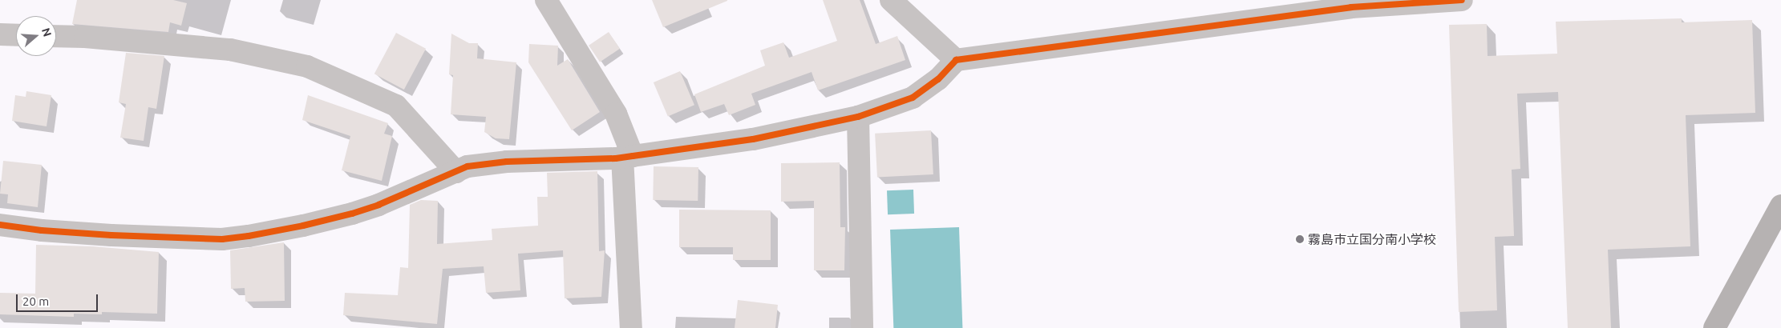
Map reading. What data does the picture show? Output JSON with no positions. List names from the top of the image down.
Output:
{
  "places": ["霧島市立国分南小学校"],
  "scale_bar": "20 m",
  "north": "right"
}
